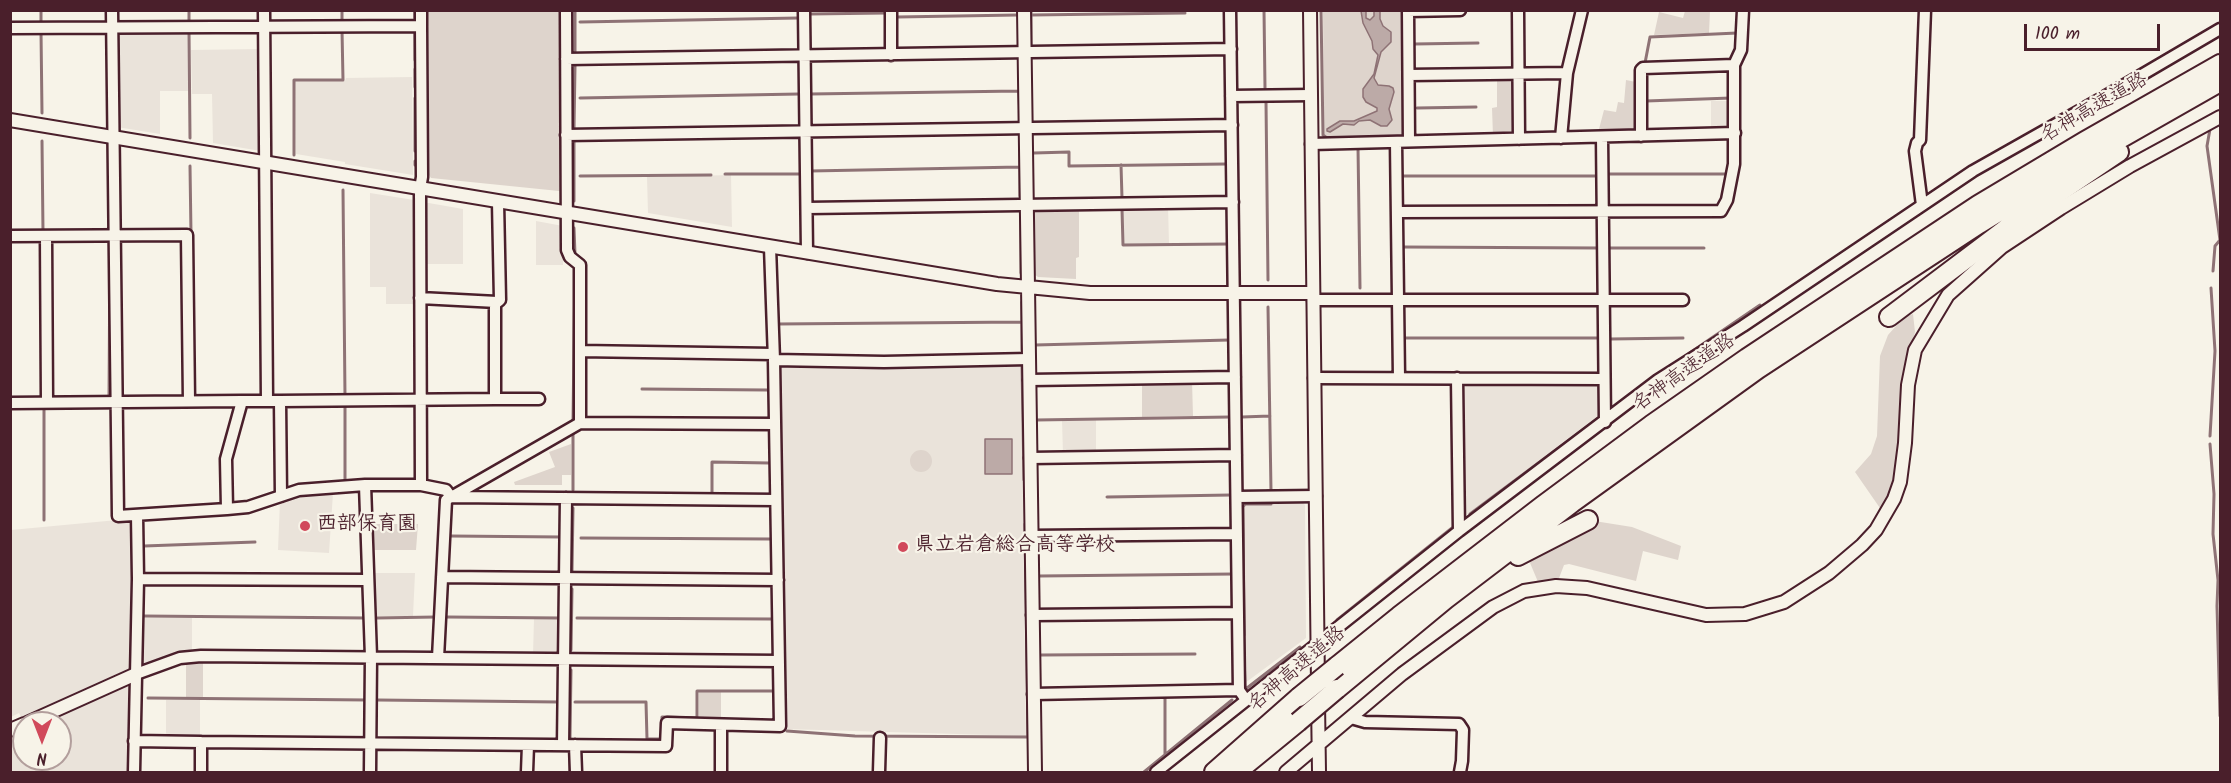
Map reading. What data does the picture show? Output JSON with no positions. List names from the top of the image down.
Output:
{
  "streets": {
    "highway": ["名神高速道路"]
  },
  "places": ["西部保育園", "県立岩倉総合高等学校"],
  "scale_bar": "100 m",
  "north": "bottom"
}
